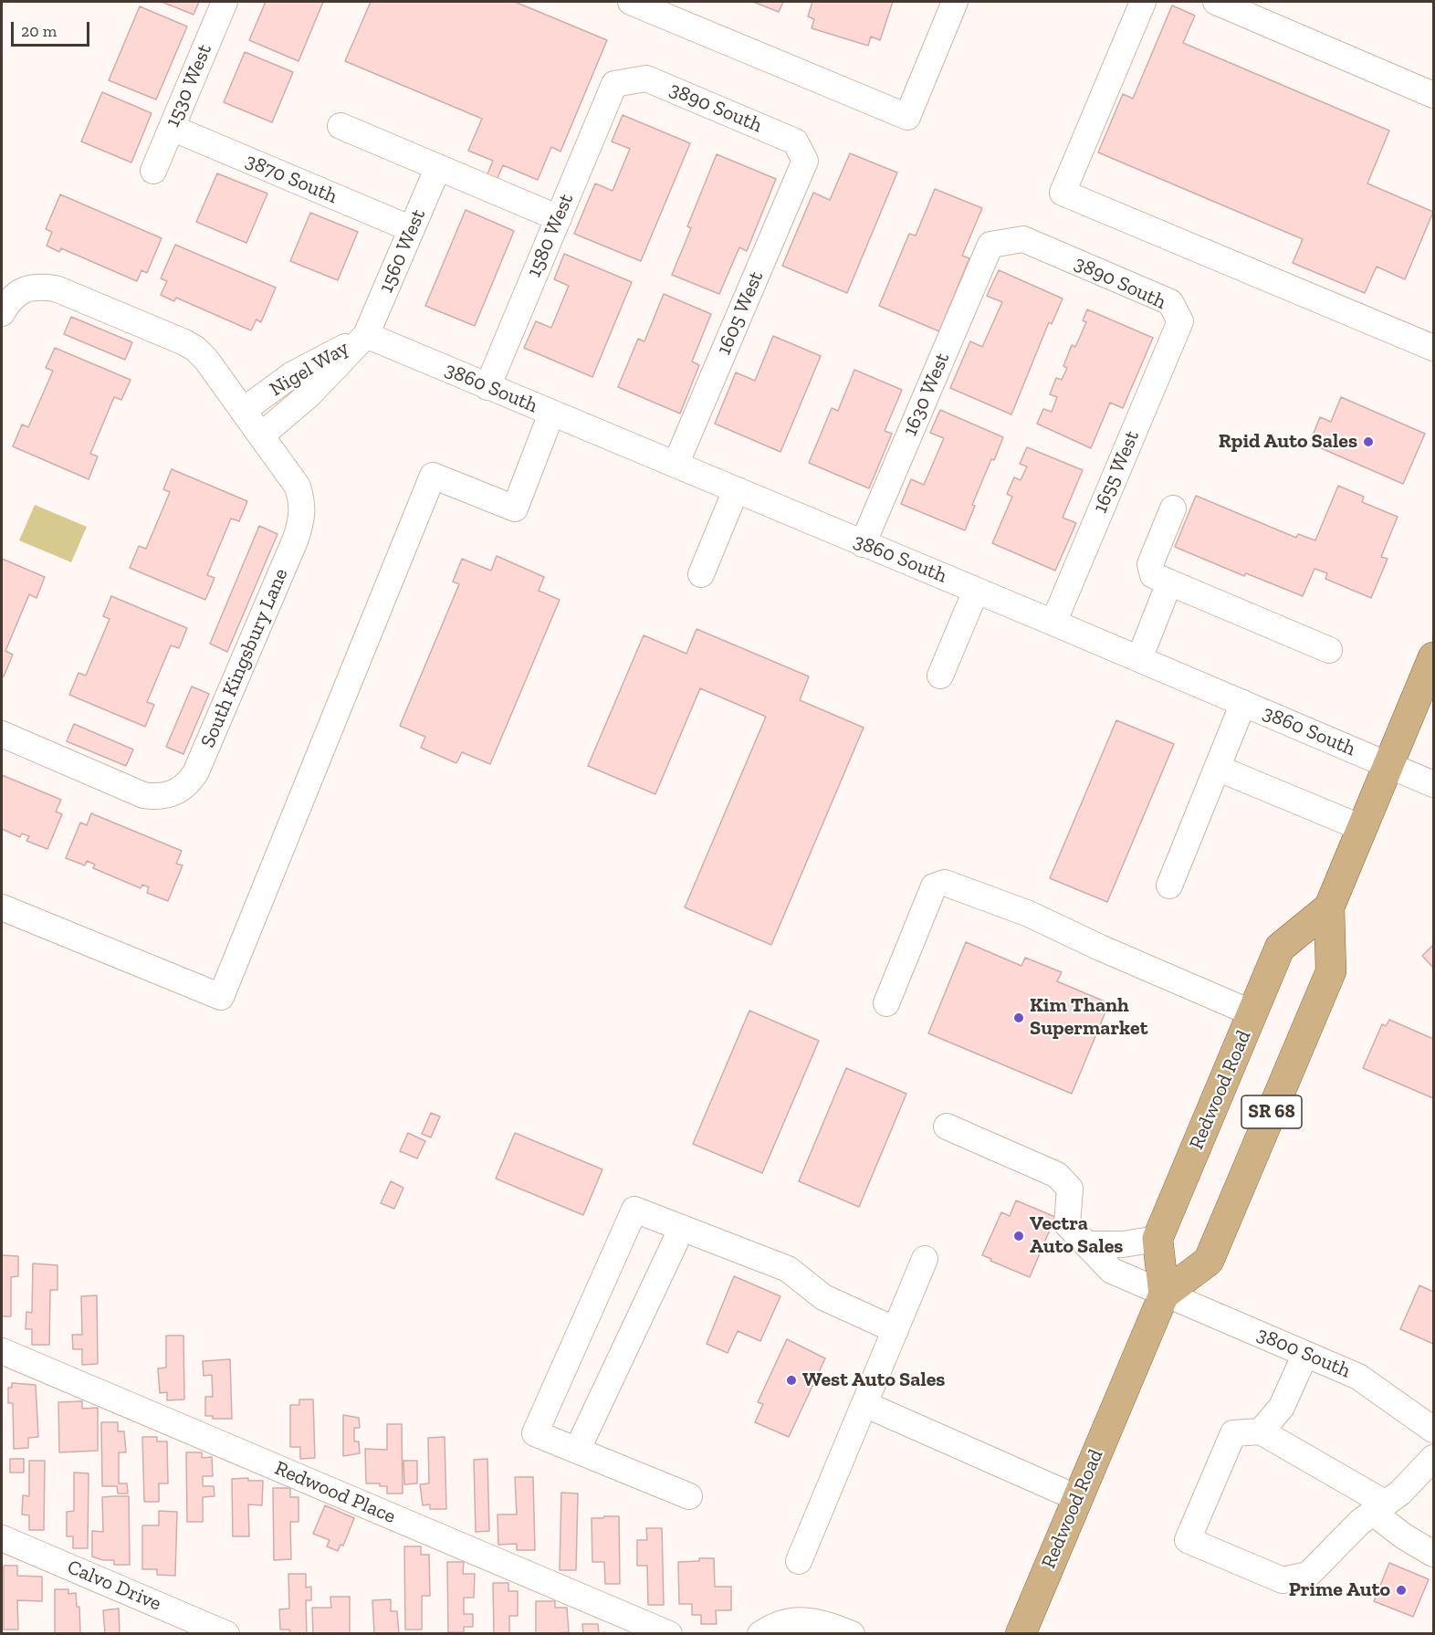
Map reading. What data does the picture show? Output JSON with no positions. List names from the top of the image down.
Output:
{
  "streets": {
    "main road": ["Redwood Road", "SR 68"],
    "street": [
      "1530 West",
      "3890 South",
      "3870 South",
      "1580 West",
      "1560 West",
      "1605 West",
      "Nigel Way",
      "3860 South",
      "1630 West",
      "1655 West",
      "South Kingsbury Lane",
      "3800 South",
      "Redwood Place",
      "Calvo Drive"
    ]
  },
  "crossings": [
    ["1530 West", "3870 South"],
    ["3890 South", "1580 West"],
    ["3890 South", "1605 West"],
    ["3890 South", "1630 West"],
    ["3890 South", "1655 West"],
    ["3870 South", "1560 West"],
    ["1580 West", "3860 South"],
    ["1560 West", "Nigel Way"],
    ["1560 West", "3860 South"],
    ["1605 West", "3860 South"],
    ["Nigel Way", "3860 South"],
    ["Nigel Way", "South Kingsbury Lane"],
    ["3860 South", "1630 West"],
    ["3860 South", "1655 West"],
    ["3860 South", "Redwood Road"],
    ["Redwood Road", "3800 South"]
  ],
  "places": [
    "Rpid Auto Sales",
    "Kim Thanh Supermarket",
    "Vectra Auto Sales",
    "West Auto Sales",
    "Prime Auto"
  ],
  "scale_bar": "20 m"
}
